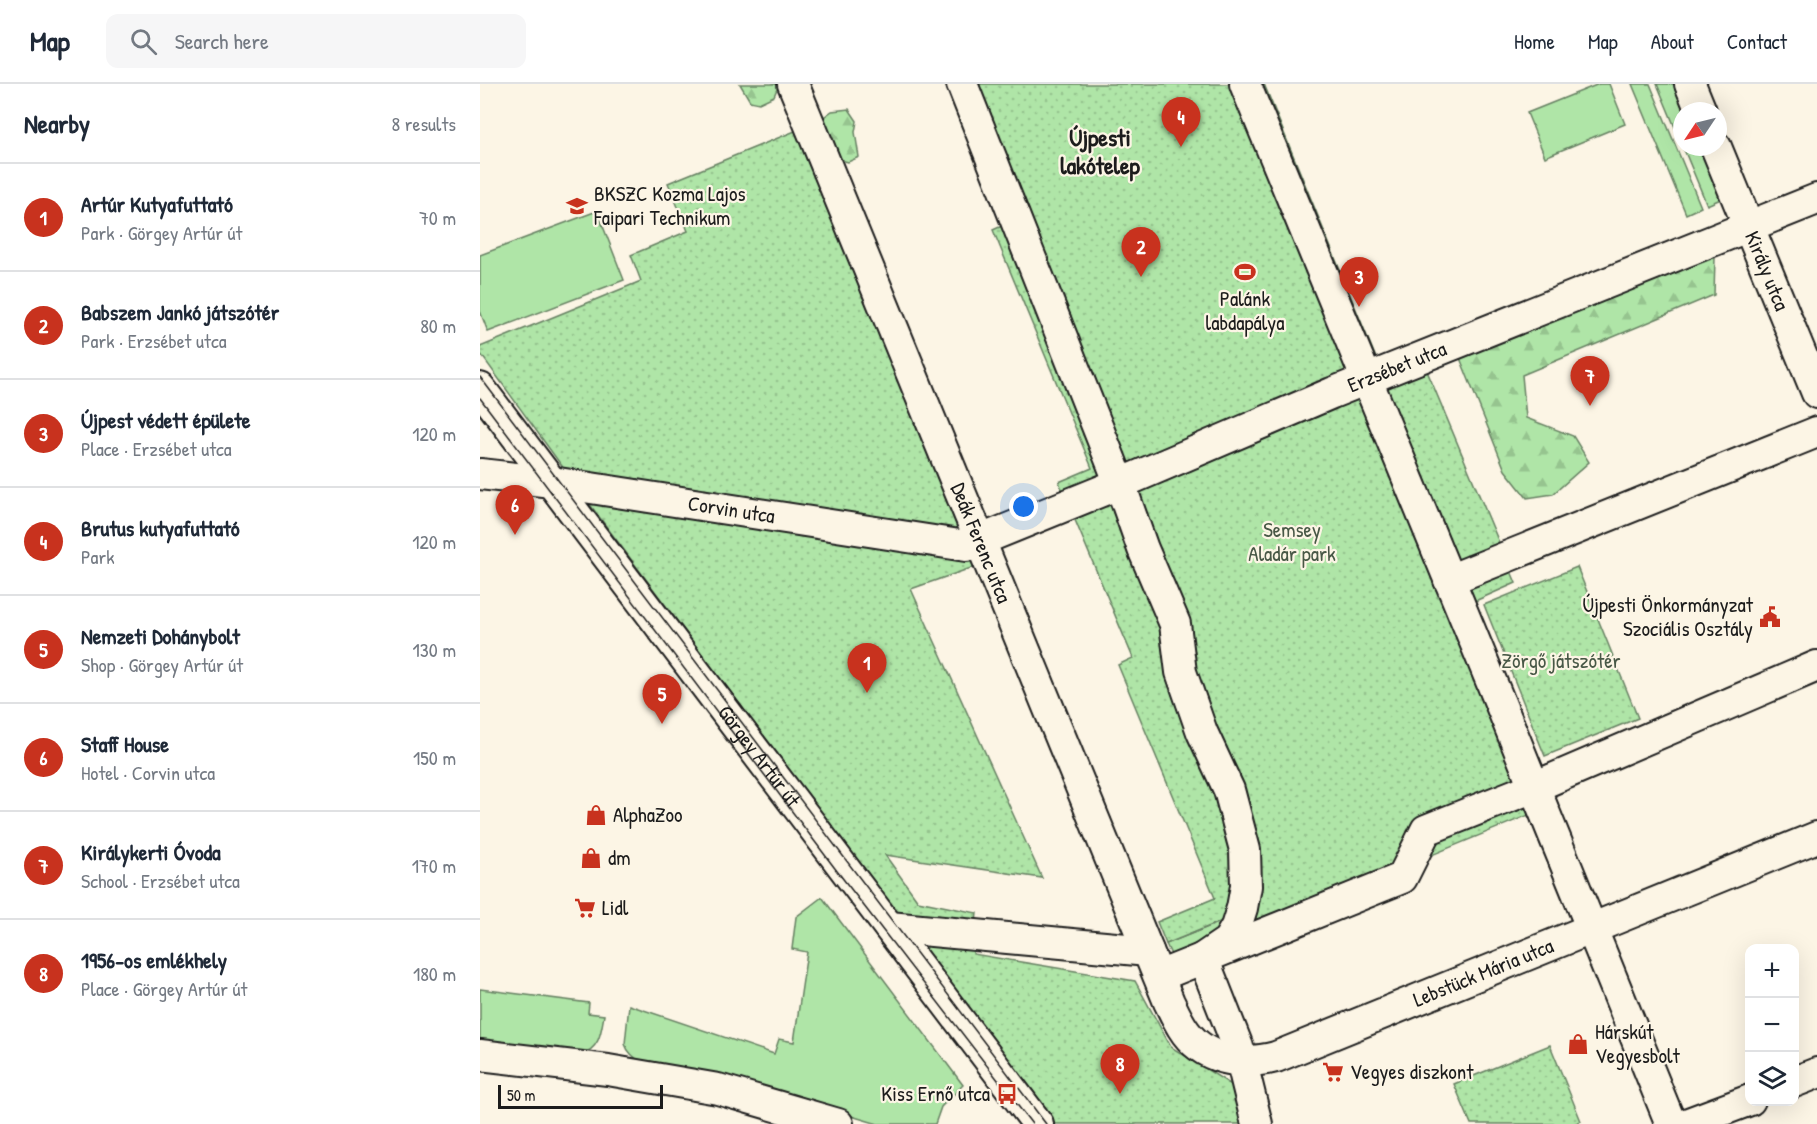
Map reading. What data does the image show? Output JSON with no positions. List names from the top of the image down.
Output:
{
  "streets": {
    "street": [
      "Király utca",
      "Erzsébet utca",
      "Corvin utca",
      "Deák Ferenc utca",
      "Görgey Artúr út",
      "Lebstück Mária utca"
    ]
  },
  "crossings": [
    ["Király utca", "Erzsébet utca"],
    ["Erzsébet utca", "Corvin utca"],
    ["Erzsébet utca", "Deák Ferenc utca"],
    ["Corvin utca", "Deák Ferenc utca"],
    ["Corvin utca", "Görgey Artúr út"],
    ["Deák Ferenc utca", "Lebstück Mária utca"]
  ],
  "districts": ["Újpesti lakótelep"],
  "parks": ["Semsey Aladár park", "Zörgő játszótér"],
  "places": {
    "school or university": ["BKSZC Kozma Lajos Faipari Technikum"],
    "sports": ["Palánk labdapálya"],
    "public building": ["Újpesti Önkormányzat Szociális Osztály"],
    "shop": ["AlphaZoo", "dm", "Hárskút Vegyesbolt"],
    "supermarket": ["Lidl", "Vegyes diszkont"],
    "bus stop": ["Kiss Ernő utca"]
  },
  "scale_bar": "50 m",
  "north": "bottom left",
  "page": {
    "header": "Map",
    "search": "Search here",
    "nav": [
      "Home",
      "Map",
      "About",
      "Contact"
    ],
    "heading": ["Nearby", "8 results"],
    "pins": [
      "4",
      "2",
      "3",
      "7",
      "6",
      "1",
      "5",
      "8"
    ],
    "list": [
      {
        "mark": "1",
        "name": "Artúr Kutyafuttató",
        "note": "Park · Görgey Artúr út",
        "value": "70 m"
      },
      {
        "mark": "2",
        "name": "Babszem Jankó játszótér",
        "note": "Park · Erzsébet utca",
        "value": "80 m"
      },
      {
        "mark": "3",
        "name": "Újpest védett épülete",
        "note": "Place · Erzsébet utca",
        "value": "120 m"
      },
      {
        "mark": "4",
        "name": "Brutus kutyafuttató",
        "note": "Park",
        "value": "120 m"
      },
      {
        "mark": "5",
        "name": "Nemzeti Dohánybolt",
        "note": "Shop · Görgey Artúr út",
        "value": "130 m"
      },
      {
        "mark": "6",
        "name": "Staff House",
        "note": "Hotel · Corvin utca",
        "value": "150 m"
      },
      {
        "mark": "7",
        "name": "Királykerti Óvoda",
        "note": "School · Erzsébet utca",
        "value": "170 m"
      },
      {
        "mark": "8",
        "name": "1956-os emlékhely",
        "note": "Place · Görgey Artúr út",
        "value": "180 m"
      }
    ],
    "map_buttons": ["+", "−"],
    "scale": "50 m"
  }
}
